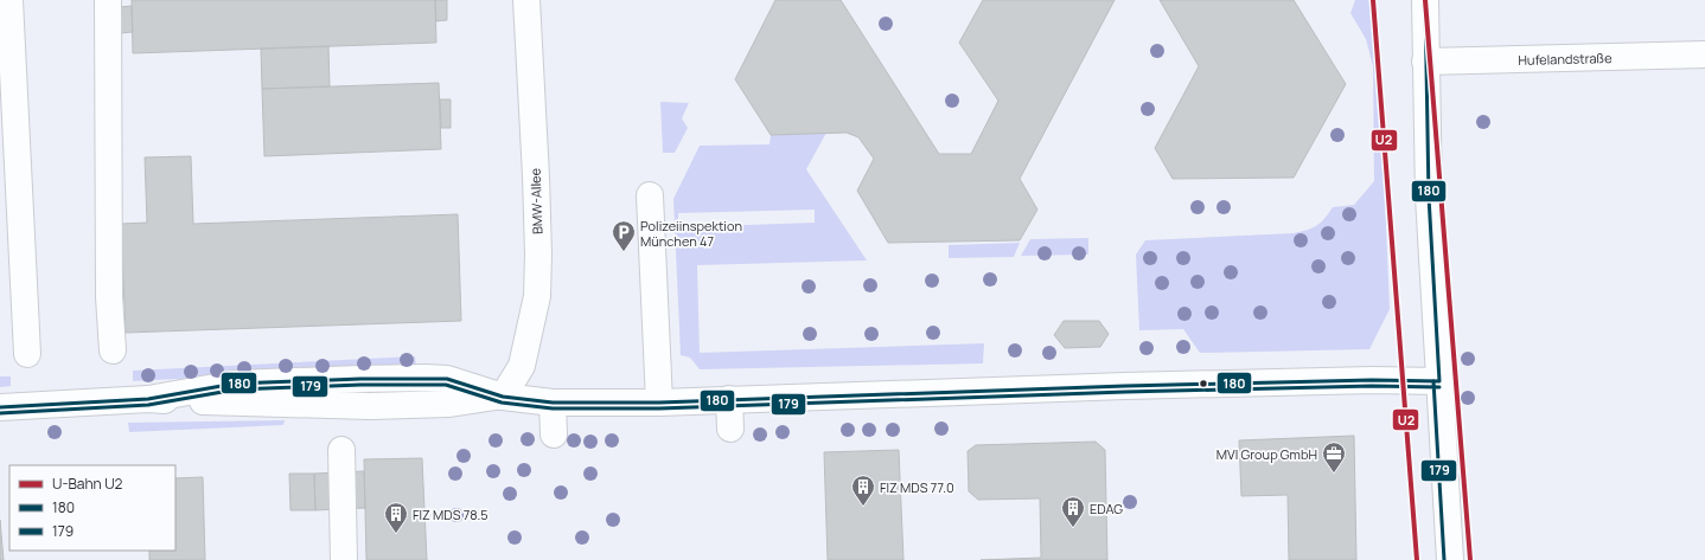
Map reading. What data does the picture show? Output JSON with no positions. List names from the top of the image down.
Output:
{
  "streets": {
    "street": ["Hufelandstraße", "BMW-Allee"]
  },
  "places": {
    "parking": ["Polizeiinspektion München 47"],
    "office": ["MVI Group GmbH"],
    "building": ["FIZ MDS 77.0", "EDAG", "FIZ MDS 78.5"]
  },
  "lines": ["metro line U2", "transit line 180", "transit line 179"],
  "legend": ["U-Bahn U2", "180", "179"]
}
